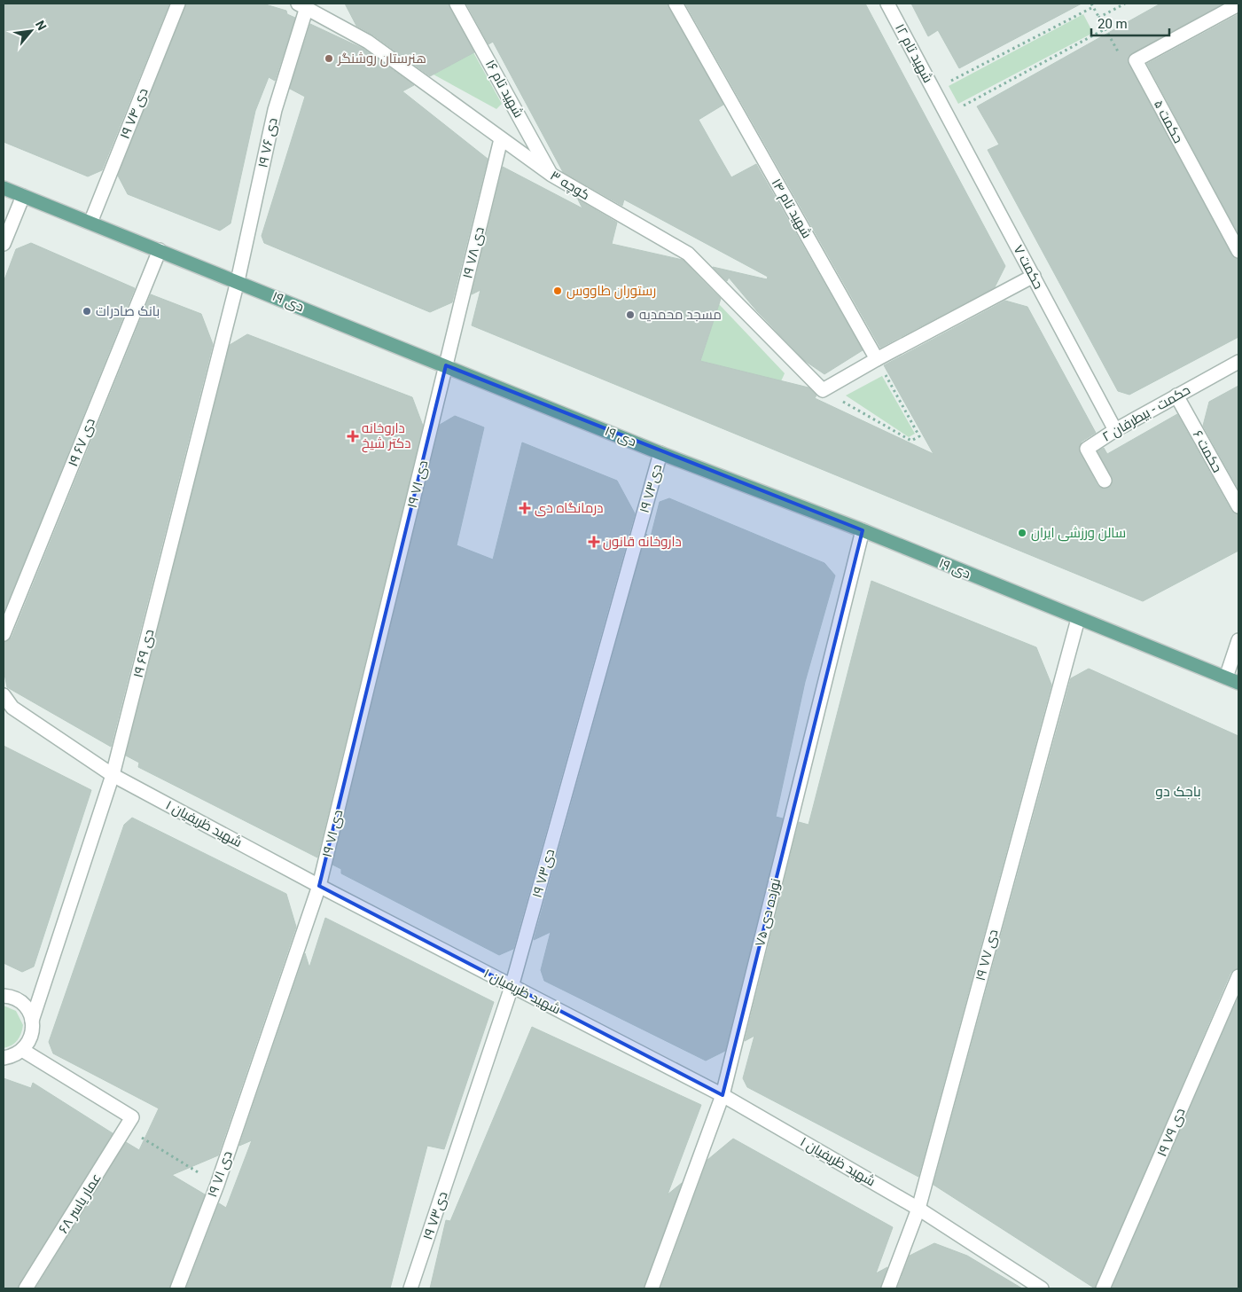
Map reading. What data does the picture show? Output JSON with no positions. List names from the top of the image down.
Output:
{
  "streets": {
    "main road": ["۱۹ دی"],
    "street": [
      "شهید تام ۱۲",
      "شهید تام ۱۶",
      "۱۹ دی ۷۴",
      "حکمت ۵",
      "۱۹ دی ۷۶",
      "کوچه ۳",
      "شهید تام ۱۴",
      "۱۹ دی ۷۸",
      "حکمت ۷",
      "حکمت - بیطرفان ۲",
      "۱۹ دی ۶۷",
      "حکمت ۶",
      "۱۹ دی ۷۱",
      "۱۹ دی۷۳",
      "۱۹ دی ۶۹",
      "شهید ظریفیان ۱",
      "نوزده دی ۷۵",
      "۱۹ دی ۷۷",
      "۱۹ دی ۷۹",
      "عمار یاسر ۶۸"
    ]
  },
  "crossings": [
    ["شهید تام ۱۲", "حکمت ۷"],
    ["شهید تام ۱۶", "کوچه ۳"],
    ["۱۹ دی ۷۴", "۱۹ دی"],
    ["۱۹ دی ۷۶", "کوچه ۳"],
    ["۱۹ دی ۷۶", "۱۹ دی"],
    ["۱۹ دی ۷۶", "۱۹ دی ۶۹"],
    ["کوچه ۳", "۱۹ دی ۷۸"],
    ["۱۹ دی ۷۸", "۱۹ دی"],
    ["۱۹ دی ۷۸", "۱۹ دی ۷۱"],
    ["حکمت ۷", "حکمت - بیطرفان ۲"],
    ["۱۹ دی", "۱۹ دی ۶۷"],
    ["۱۹ دی", "۱۹ دی ۷۱"],
    ["۱۹ دی", "۱۹ دی۷۳"],
    ["۱۹ دی", "۱۹ دی ۶۹"],
    ["۱۹ دی", "نوزده دی ۷۵"],
    ["۱۹ دی", "۱۹ دی ۷۷"],
    ["حکمت - بیطرفان ۲", "حکمت ۶"],
    ["۱۹ دی ۷۱", "شهید ظریفیان ۱"],
    ["۱۹ دی۷۳", "شهید ظریفیان ۱"],
    ["۱۹ دی ۶۹", "شهید ظریفیان ۱"],
    ["شهید ظریفیان ۱", "نوزده دی ۷۵"],
    ["شهید ظریفیان ۱", "۱۹ دی ۷۷"]
  ],
  "districts": ["باجک دو"],
  "places": {
    "other": [
      "هنرستان روشنگر",
      "رستوران طاووس",
      "بانک صادرات",
      "مسجد محمدیه",
      "سالن ورزشی ایران"
    ],
    "health": ["داروخانه دکتر شیخ", "درمانگاه دی", "داروخانه قانون"]
  },
  "scale_bar": "20 m",
  "north": "top right"
}
